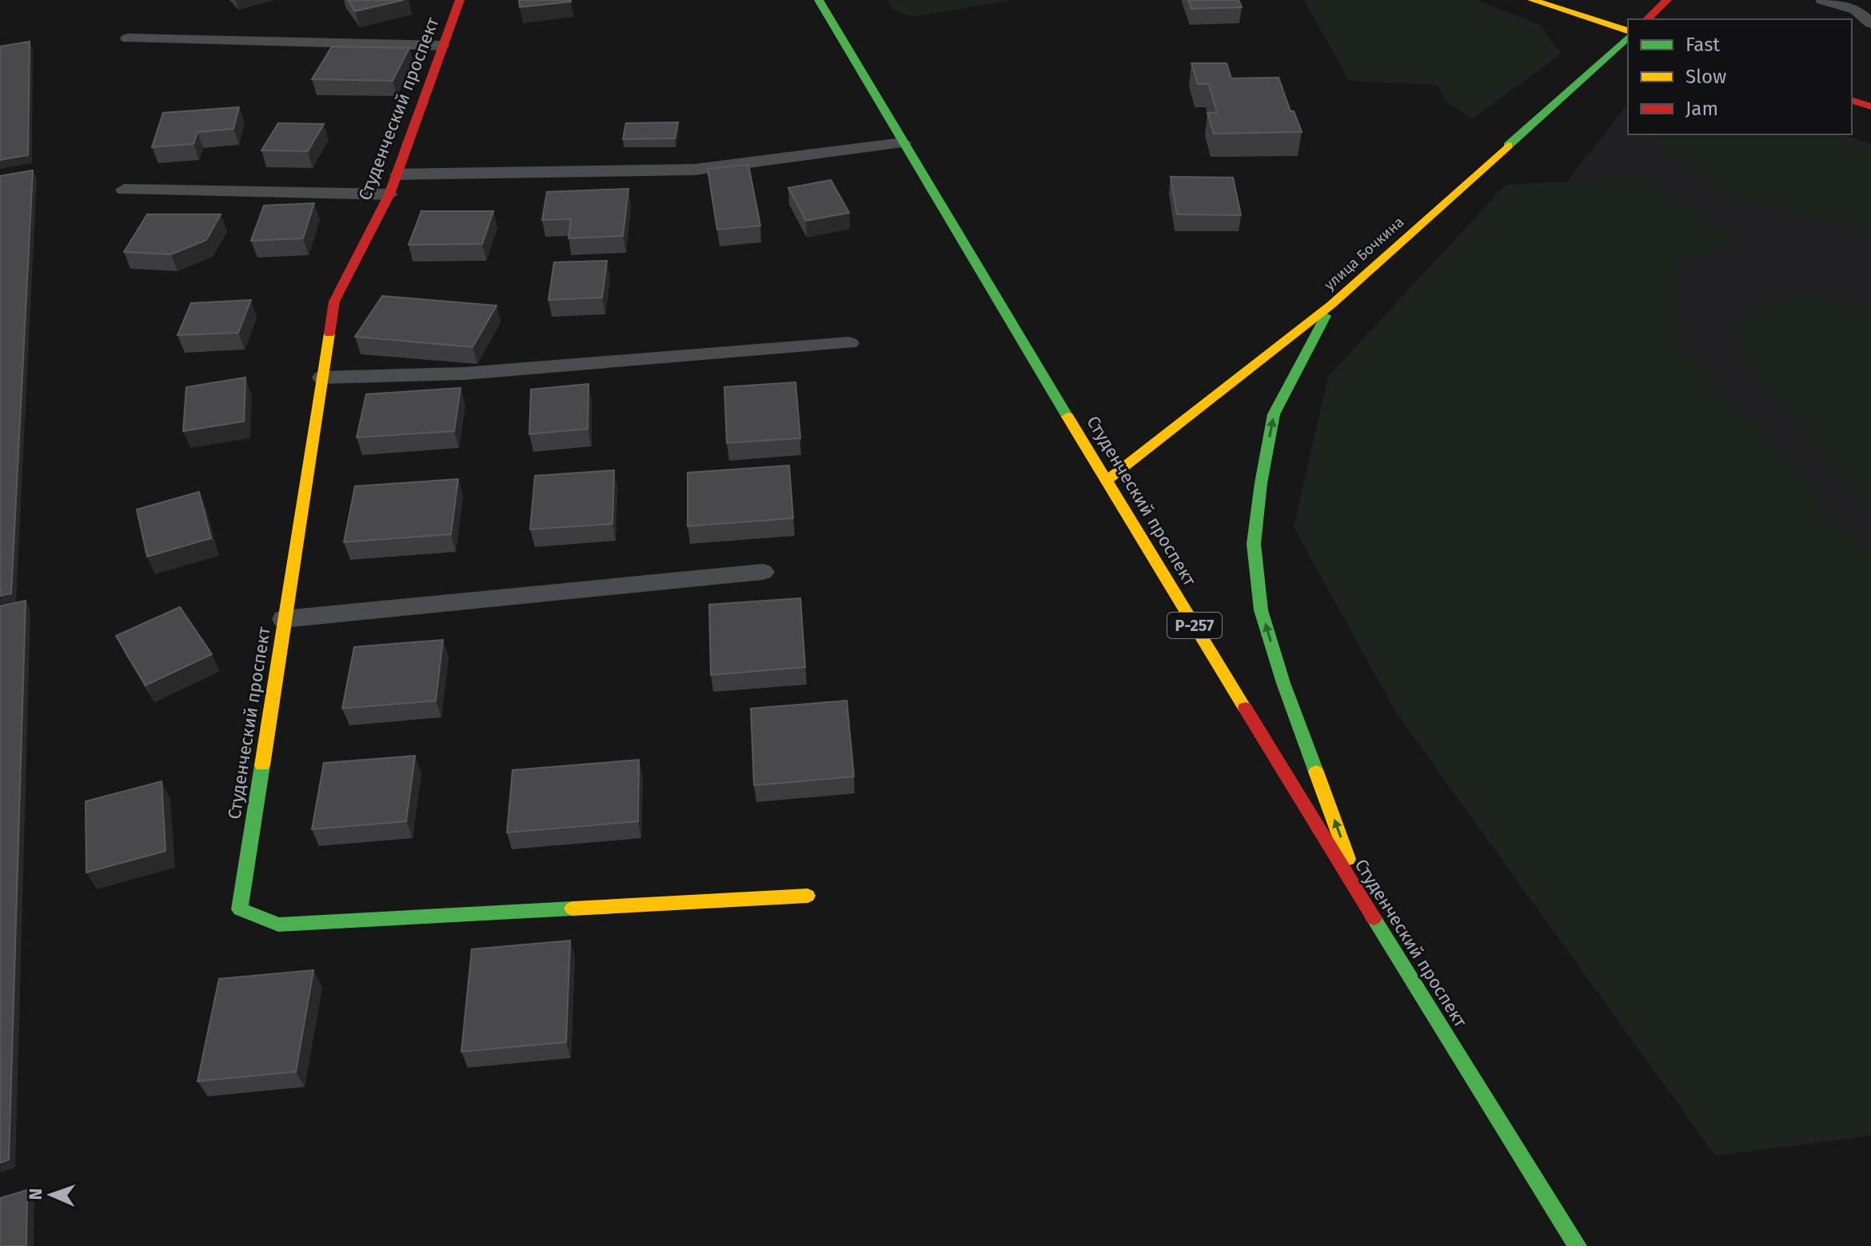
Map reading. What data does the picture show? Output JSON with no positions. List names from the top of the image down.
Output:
{
  "streets": {
    "main road": ["Студенческий проспект", "улица Бочкина", "Р-257"]
  },
  "crossings": [
    ["Студенческий проспект", "улица Бочкина"]
  ],
  "legend": ["Fast", "Slow", "Jam"],
  "north": "left"
}
